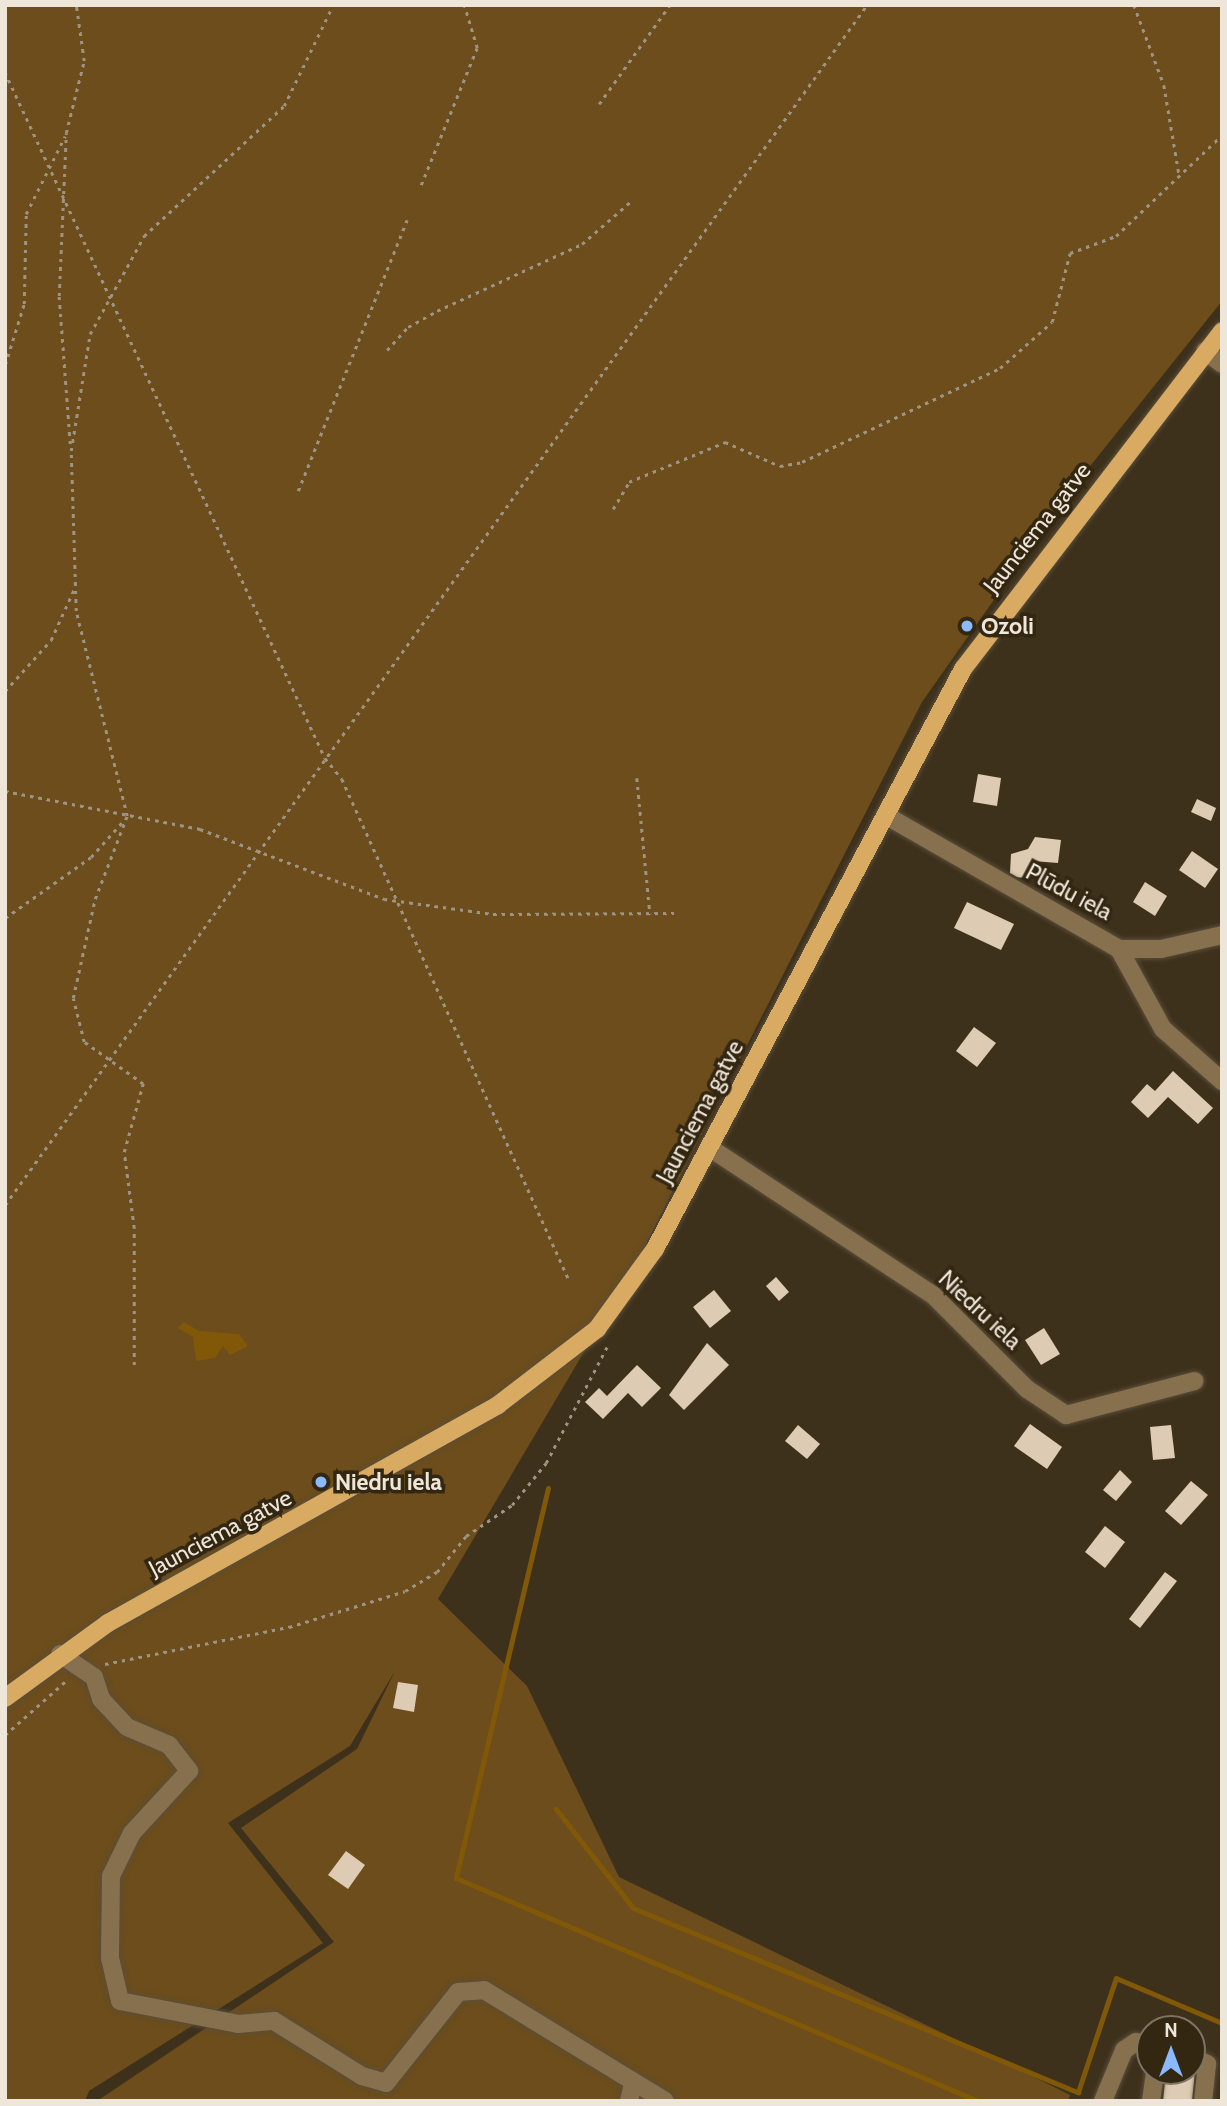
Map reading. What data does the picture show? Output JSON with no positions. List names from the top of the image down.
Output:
{
  "streets": {
    "main road": ["Jaunciema gatve"],
    "street": ["Plūdu iela", "Niedru iela"]
  },
  "crossings": [
    ["Jaunciema gatve", "Plūdu iela"],
    ["Jaunciema gatve", "Niedru iela"]
  ],
  "places": ["Ozoli", "Niedru iela"],
  "north": "top"
}
